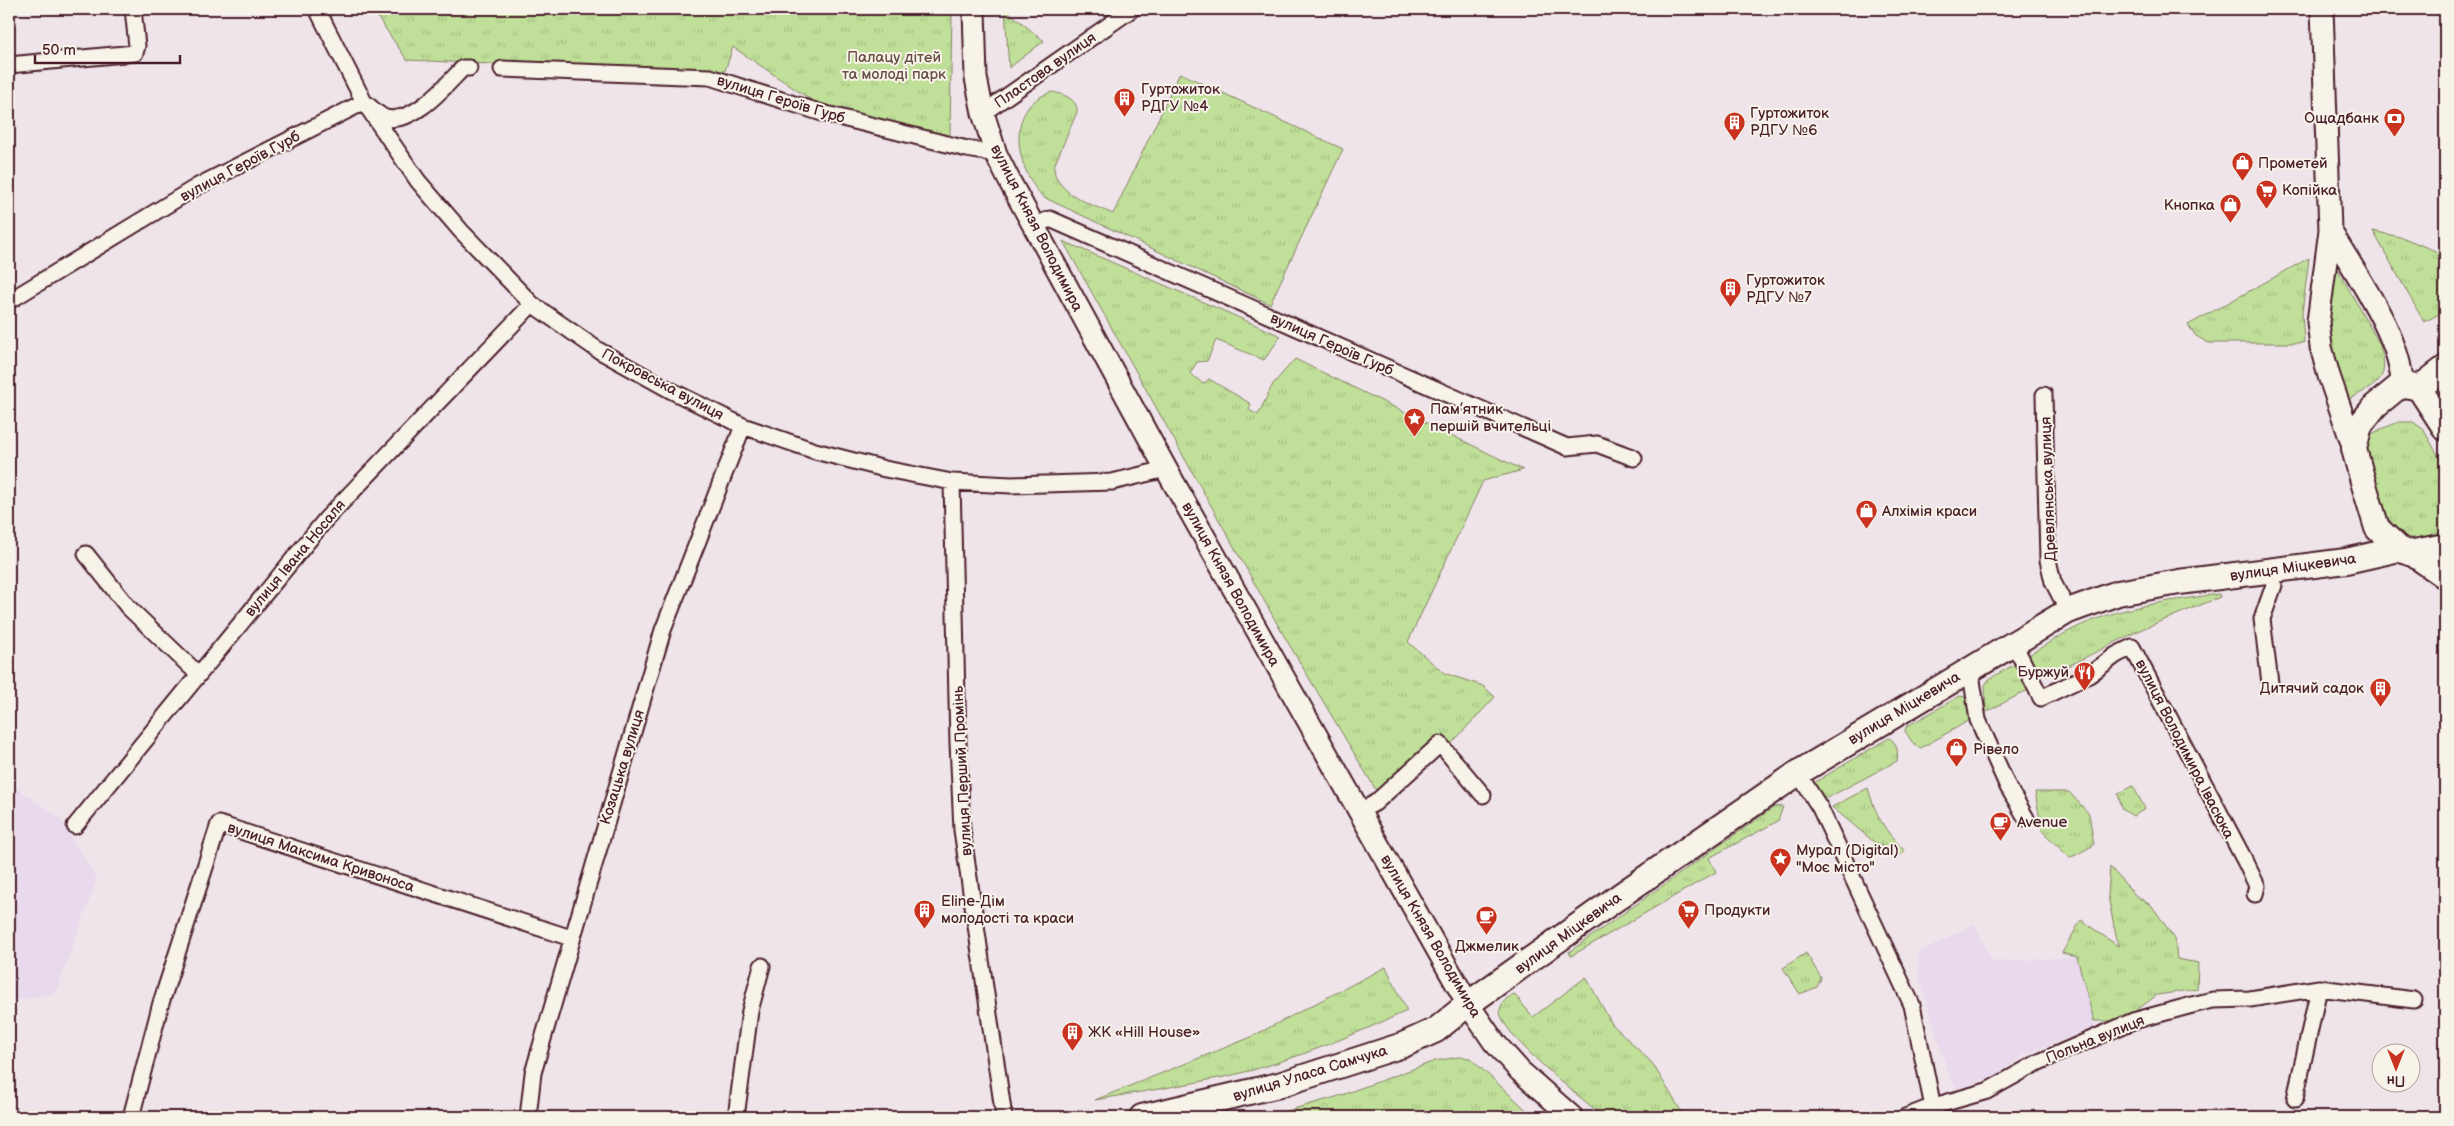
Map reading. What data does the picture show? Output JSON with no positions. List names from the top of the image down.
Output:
{
  "streets": {
    "main road": ["вулиця Міцкевича", "вулиця Уласа Самчука"],
    "street": [
      "Пластова вулиця",
      "вулиця Героїв Гурб",
      "вулиця Князя Володимира",
      "Покровська вулиця",
      "Древлянська вулиця",
      "вулиця Івана Носаля",
      "вулиця Володимира Івасюка",
      "Козацька вулиця",
      "вулиця Перший Промінь",
      "вулиця Максима Кривоноса",
      "Польна вулиця"
    ]
  },
  "crossings": [
    ["Пластова вулиця", "вулиця Князя Володимира"],
    ["вулиця Героїв Гурб", "вулиця Князя Володимира"],
    ["вулиця Героїв Гурб", "Покровська вулиця"],
    ["вулиця Князя Володимира", "Покровська вулиця"],
    ["вулиця Князя Володимира", "вулиця Міцкевича"],
    ["вулиця Князя Володимира", "вулиця Уласа Самчука"],
    ["Покровська вулиця", "вулиця Івана Носаля"],
    ["Покровська вулиця", "Козацька вулиця"],
    ["Покровська вулиця", "вулиця Перший Промінь"],
    ["Древлянська вулиця", "вулиця Міцкевича"],
    ["вулиця Міцкевича", "вулиця Володимира Івасюка"],
    ["вулиця Міцкевича", "вулиця Уласа Самчука"],
    ["Козацька вулиця", "вулиця Максима Кривоноса"]
  ],
  "parks": ["Палацу дітей та молоді парк"],
  "places": {
    "building": [
      "Гуртожиток РДГУ №4",
      "Гуртожиток РДГУ №6",
      "Гуртожиток РДГУ №7",
      "Дитячий садок",
      "Eline-Дім молодості та краси",
      "ЖК «Hill House»"
    ],
    "bank": ["Ощадбанк"],
    "shop": [
      "Прометей",
      "Кнопка",
      "Алхімія краси",
      "Рівело"
    ],
    "supermarket": ["Копійка", "Продукти"],
    "place": ["Пам’ятник першій вчительці", "Мурал (Digital) \"Моє місто\""],
    "restaurant": ["Буржуй"],
    "cafe": ["Avenue", "Джмелик"]
  },
  "scale_bar": "50 m",
  "north": "bottom"
}
